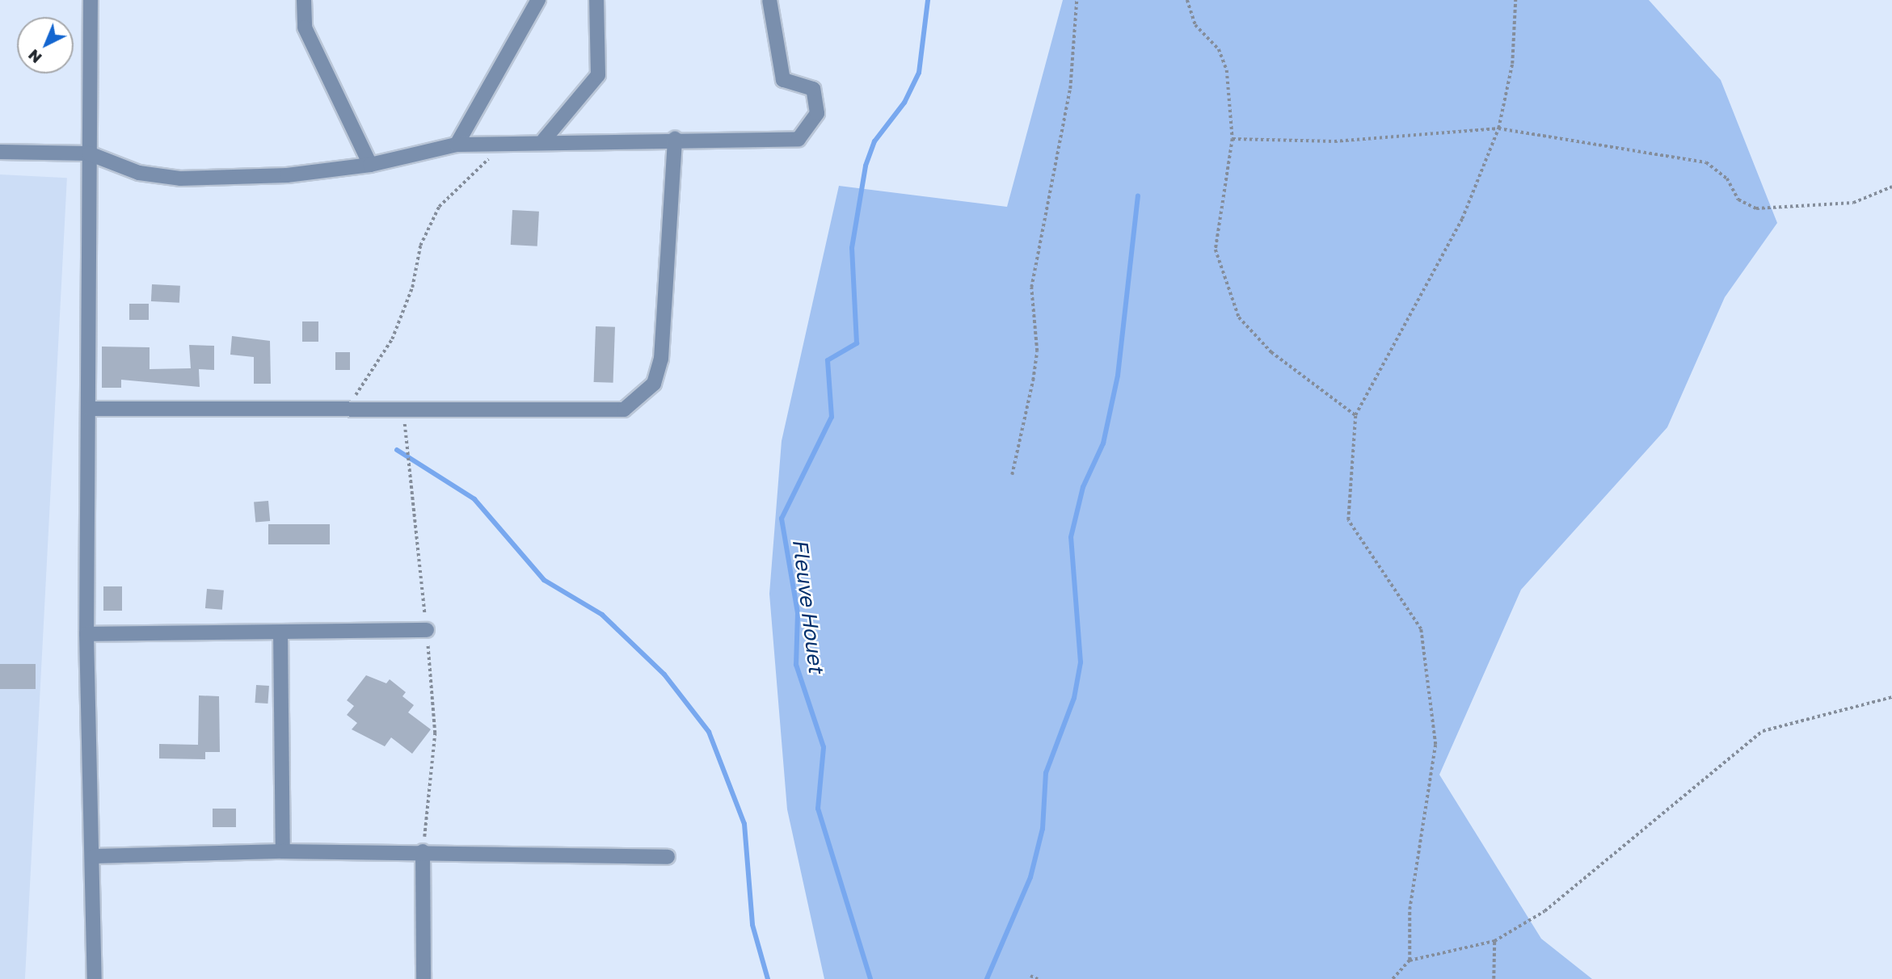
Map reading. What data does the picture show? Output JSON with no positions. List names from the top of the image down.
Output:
{
  "water": ["Fleuve Houet"],
  "north": "bottom left"
}
